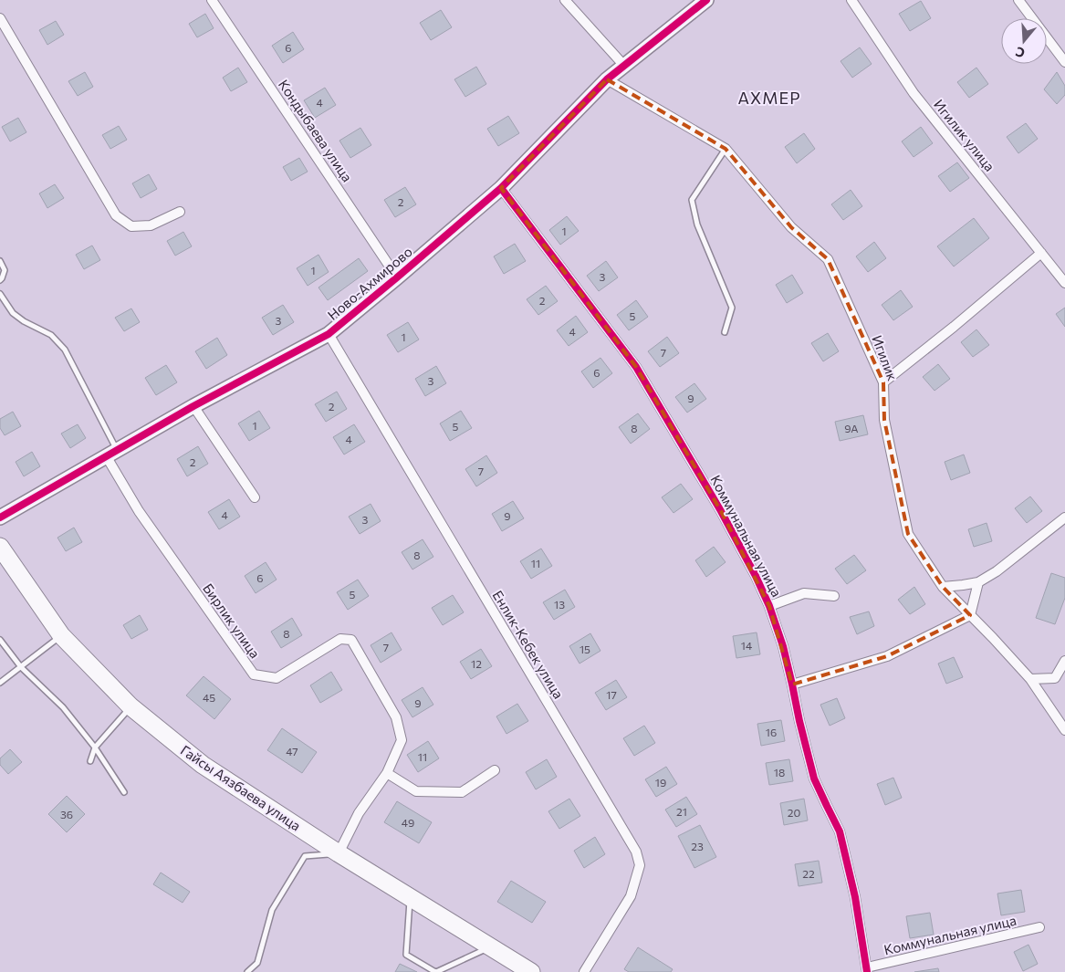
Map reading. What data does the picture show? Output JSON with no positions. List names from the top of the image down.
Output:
{
  "streets": {
    "highway": ["Гайсы Аязбаева улица"],
    "street": [
      "Кондыбаева улица",
      "Игилик улица",
      "Ново-Ахмирово",
      "Игилик",
      "Коммунальная улица",
      "Бирлик улица",
      "Енлик-Кебек улица"
    ]
  },
  "crossings": [
    ["Кондыбаева улица", "Ново-Ахмирово"],
    ["Ново-Ахмирово", "Игилик"],
    ["Ново-Ахмирово", "Коммунальная улица"],
    ["Ново-Ахмирово", "Бирлик улица"],
    ["Ново-Ахмирово", "Енлик-Кебек улица"],
    ["Бирлик улица", "Гайсы Аязбаева улица"]
  ],
  "districts": ["АХМЕР"],
  "house_numbers": [
    "6",
    "4",
    "2",
    "1",
    "1",
    "3",
    "2",
    "5",
    "3",
    "4",
    "1",
    "7",
    "6",
    "3",
    "9",
    "2",
    "1",
    "5",
    "8",
    "9А",
    "4",
    "2",
    "7",
    "4",
    "9",
    "3",
    "8",
    "11",
    "6",
    "5",
    "13",
    "8",
    "14",
    "7",
    "15",
    "12",
    "17",
    "45",
    "9",
    "16",
    "47",
    "11",
    "18",
    "19",
    "21",
    "20",
    "36",
    "49",
    "23",
    "22"
  ],
  "north": "bottom"
}
